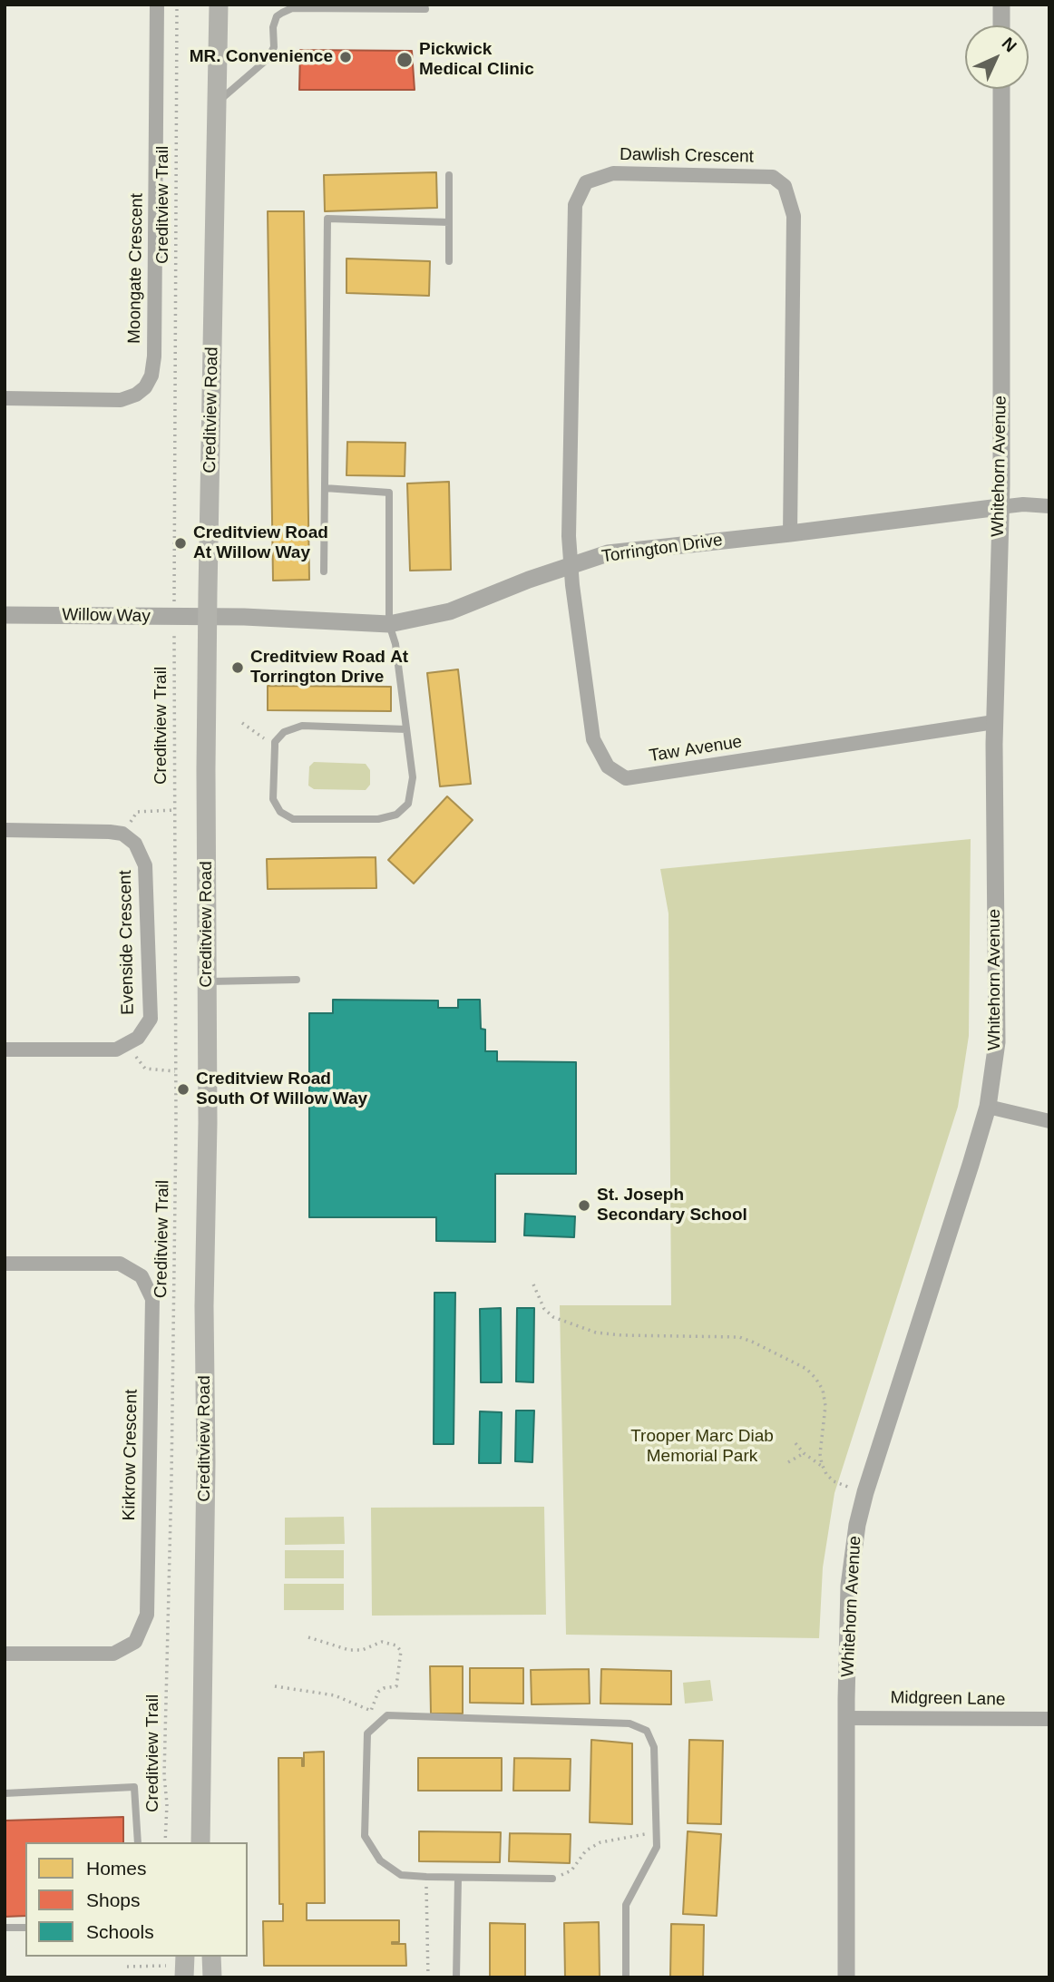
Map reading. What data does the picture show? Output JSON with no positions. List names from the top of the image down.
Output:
{
  "streets": {
    "main road": ["Creditview Road"],
    "street": [
      "Dawlish Crescent",
      "Moongate Crescent",
      "Whitehorn Avenue",
      "Torrington Drive",
      "Willow Way",
      "Taw Avenue",
      "Evenside Crescent",
      "Kirkrow Crescent",
      "Midgreen Lane"
    ],
    "path": ["Creditview Trail"]
  },
  "crossings": [
    ["Dawlish Crescent", "Torrington Drive"],
    ["Dawlish Crescent", "Taw Avenue"],
    ["Creditview Road", "Torrington Drive"],
    ["Creditview Road", "Willow Way"],
    ["Whitehorn Avenue", "Torrington Drive"],
    ["Whitehorn Avenue", "Taw Avenue"],
    ["Whitehorn Avenue", "Midgreen Lane"],
    ["Torrington Drive", "Willow Way"],
    ["Torrington Drive", "Taw Avenue"]
  ],
  "parks": ["Trooper Marc Diab Memorial Park"],
  "places": [
    "MR. Convenience",
    "Pickwick Medical Clinic",
    "Creditview Road At Willow Way",
    "Creditview Road At Torrington Drive",
    "Creditview Road South Of Willow Way",
    "St. Joseph Secondary School"
  ],
  "legend": ["Homes", "Shops", "Schools"],
  "north": "top right"
}
